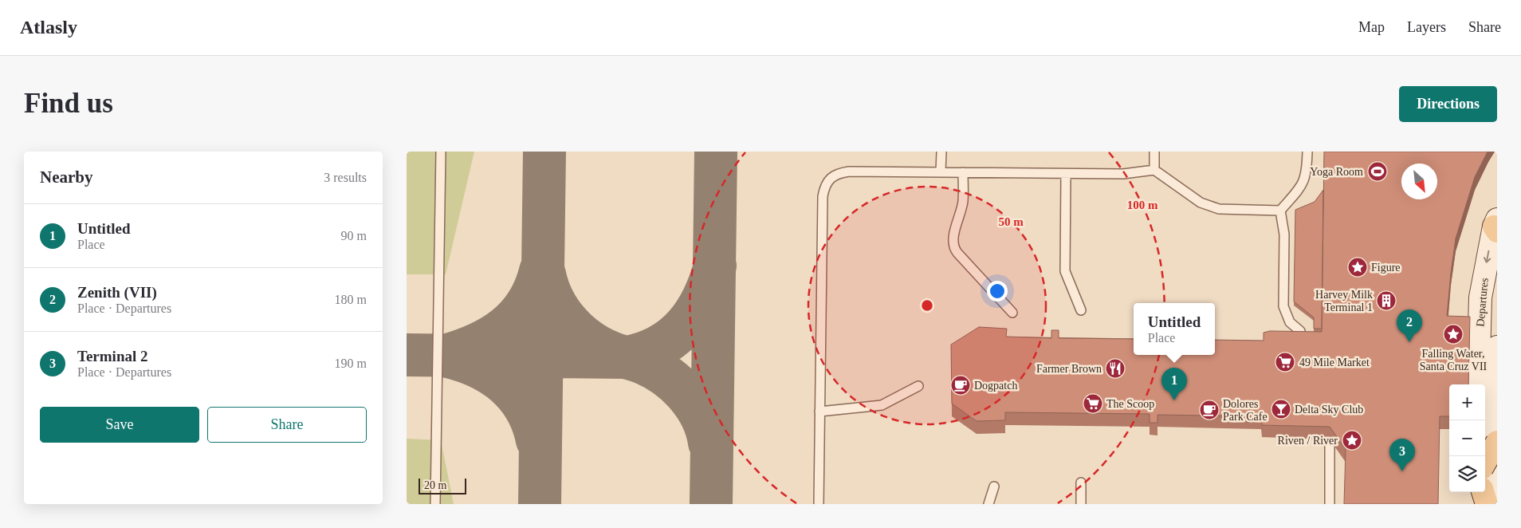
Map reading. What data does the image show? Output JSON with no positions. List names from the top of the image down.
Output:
{
  "streets": {
    "main road": ["Departures"]
  },
  "one_way": ["Departures"],
  "places": {
    "sports": ["Yoga Room"],
    "place": ["Figure", "Falling Water, Santa Cruz VII", "Riven / River"],
    "building": ["Harvey Milk Terminal 1"],
    "supermarket": ["49 Mile Market", "The Scoop"],
    "restaurant": ["Farmer Brown"],
    "cafe": ["Dogpatch", "Dolores Park Cafe"],
    "bar": ["Delta Sky Club"]
  },
  "scale_bar": "20 m",
  "north": "bottom right",
  "page": {
    "header": "Atlasly",
    "nav": ["Map", "Layers", "Share"],
    "buttons": [
      "Directions",
      ["Save", "Share"]
    ],
    "title": "Find us",
    "heading": ["Nearby", "3 results"],
    "list": [
      {
        "mark": "1",
        "name": "Untitled",
        "note": "Place",
        "value": "90 m"
      },
      {
        "mark": "2",
        "name": "Zenith (VII)",
        "note": "Place · Departures",
        "value": "180 m"
      },
      {
        "mark": "3",
        "name": "Terminal 2",
        "note": "Place · Departures",
        "value": "190 m"
      }
    ],
    "popup": ["Untitled", "Place"],
    "pins": ["2", "1", "3"],
    "map_buttons": ["+", "−"],
    "scale": "20 m"
  },
  "rings": ["100 m", "50 m"]
}
